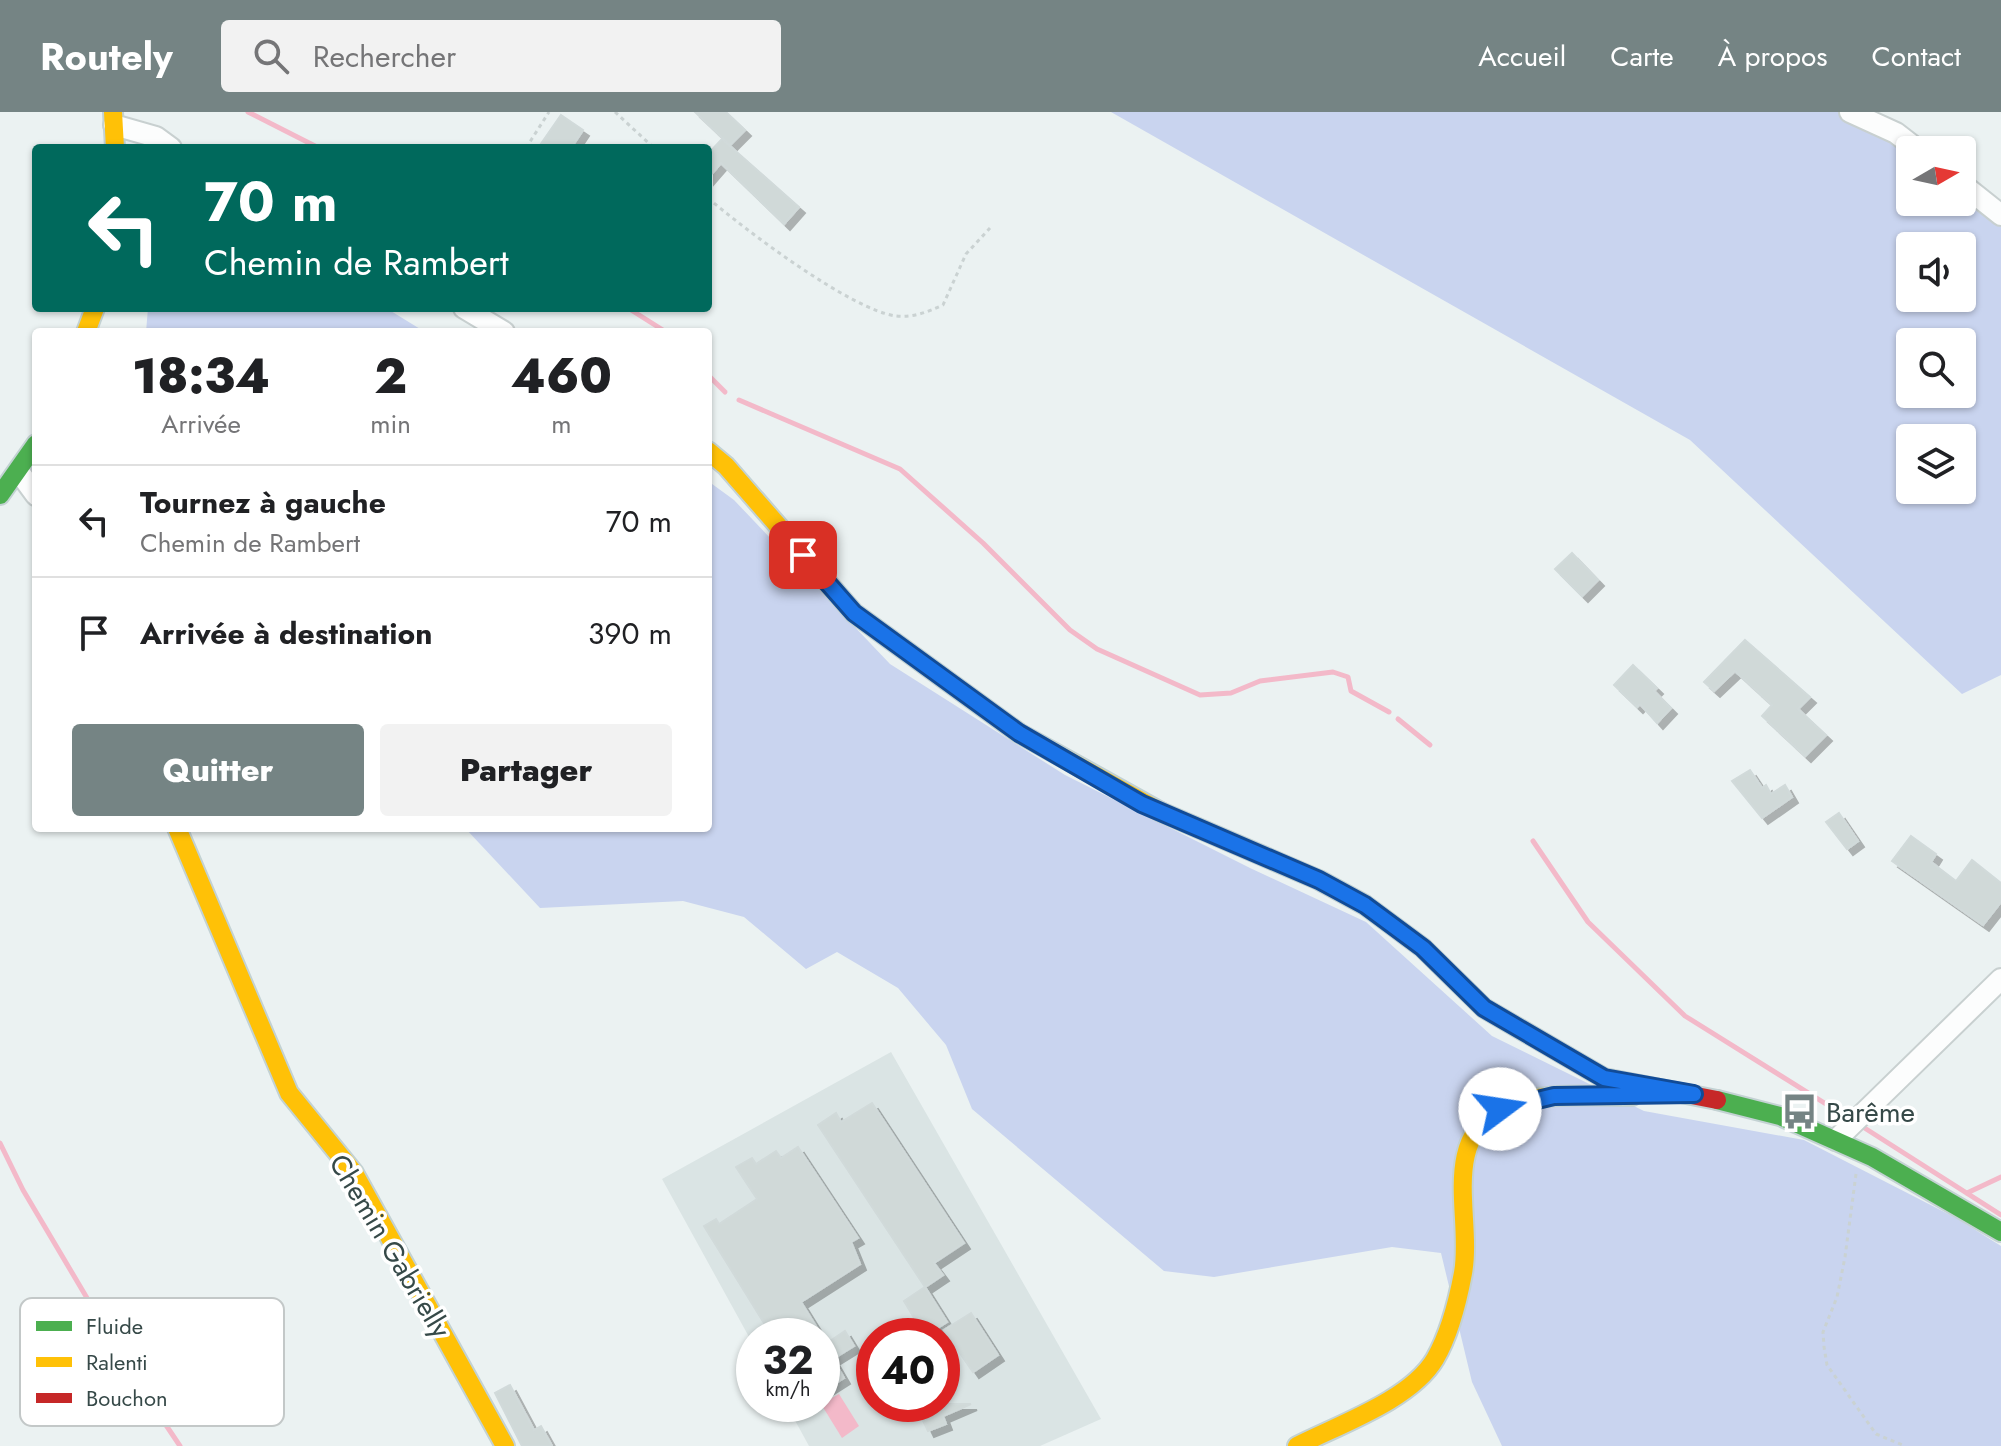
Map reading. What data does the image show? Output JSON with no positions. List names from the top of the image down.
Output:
{
  "streets": {
    "street": ["Chemin Gabrielly"]
  },
  "places": {
    "bus stop": ["Barême"]
  },
  "legend": ["Fluide", "Ralenti", "Bouchon"],
  "north": "right",
  "page": {
    "header": "Routely",
    "search": "Rechercher",
    "nav": [
      "Accueil",
      "Carte",
      "À propos",
      "Contact"
    ],
    "turn": ["70 m", "Chemin de Rambert"],
    "eta": [
      "18:34",
      "Arrivée",
      "2",
      "min",
      "460",
      "m"
    ],
    "list": [
      {
        "name": "Tournez à gauche",
        "note": "Chemin de Rambert",
        "value": "70 m"
      },
      {
        "name": "Arrivée à destination",
        "value": "390 m"
      }
    ],
    "buttons": ["Quitter", "Partager"],
    "speed": "32 km/h",
    "limit": "40"
  }
}
